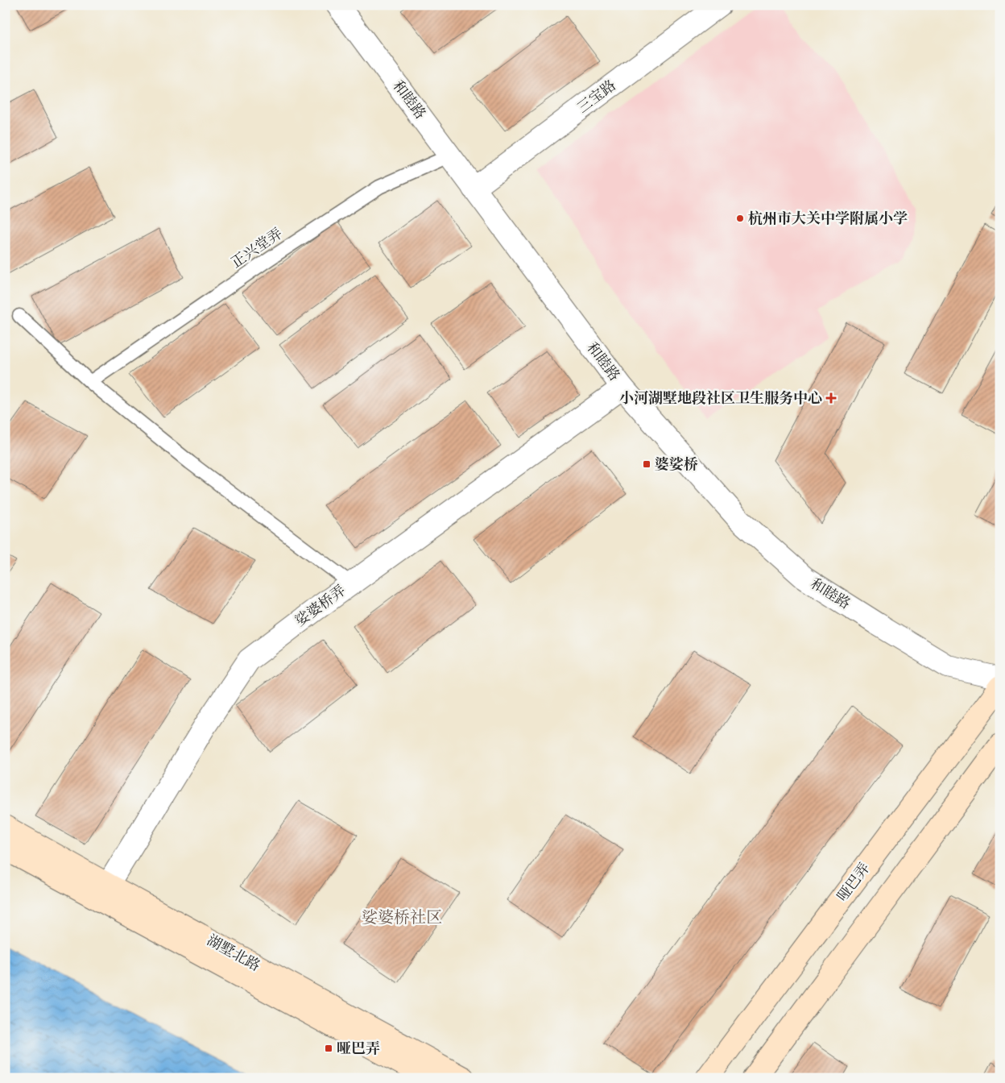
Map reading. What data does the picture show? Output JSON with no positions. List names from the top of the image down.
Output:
{
  "streets": {
    "main road": ["哑巴弄", "湖墅北路"],
    "street": ["三宝路", "和睦路", "娑婆桥弄"],
    "lane": ["正兴堂弄"]
  },
  "crossings": [
    ["三宝路", "和睦路"],
    ["和睦路", "正兴堂弄"],
    ["和睦路", "娑婆桥弄"],
    ["娑婆桥弄", "湖墅北路"]
  ],
  "districts": ["娑婆桥社区"],
  "places": {
    "other": ["杭州市大关中学附属小学"],
    "health": ["小河湖墅地段社区卫生服务中心"],
    "transit": ["婆娑桥", "哑巴弄"]
  }
}
